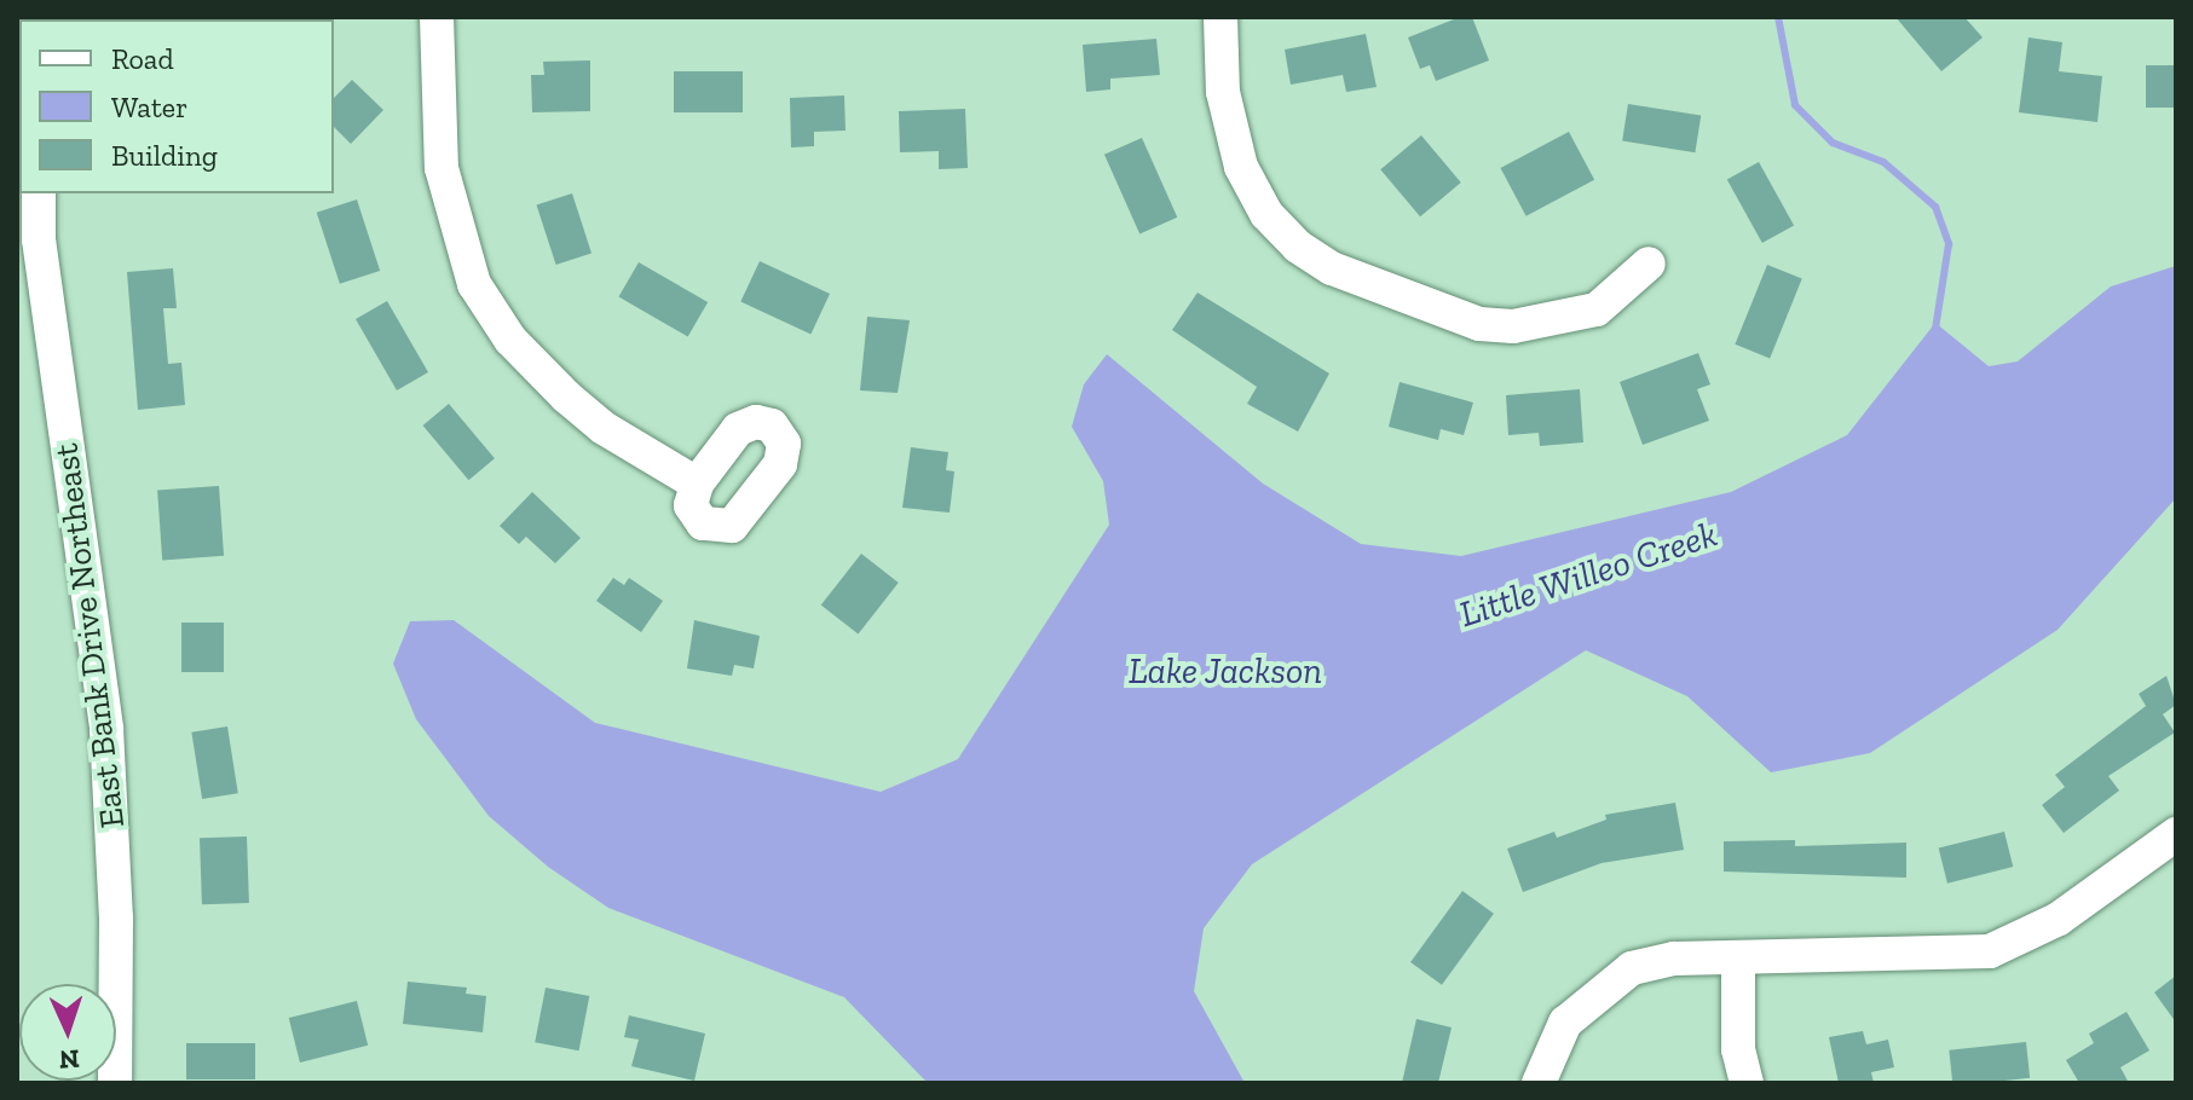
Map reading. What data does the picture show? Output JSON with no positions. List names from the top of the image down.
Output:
{
  "streets": {
    "street": ["East Bank Drive Northeast"]
  },
  "water": ["Little Willeo Creek", "Lake Jackson"],
  "legend": ["Road", "Water", "Building"],
  "north": "bottom"
}
